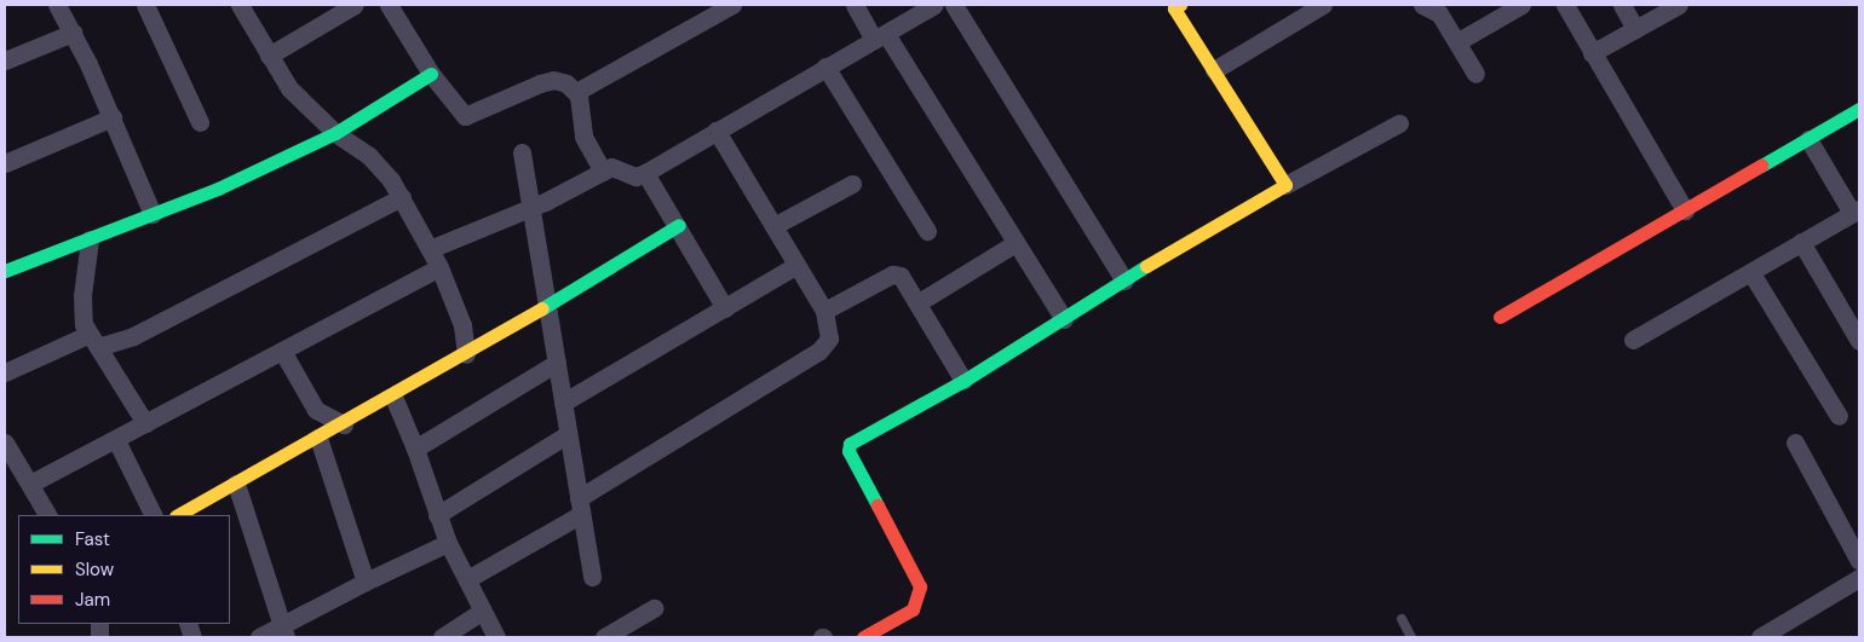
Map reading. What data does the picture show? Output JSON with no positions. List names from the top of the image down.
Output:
{
  "legend": ["Fast", "Slow", "Jam"]
}
